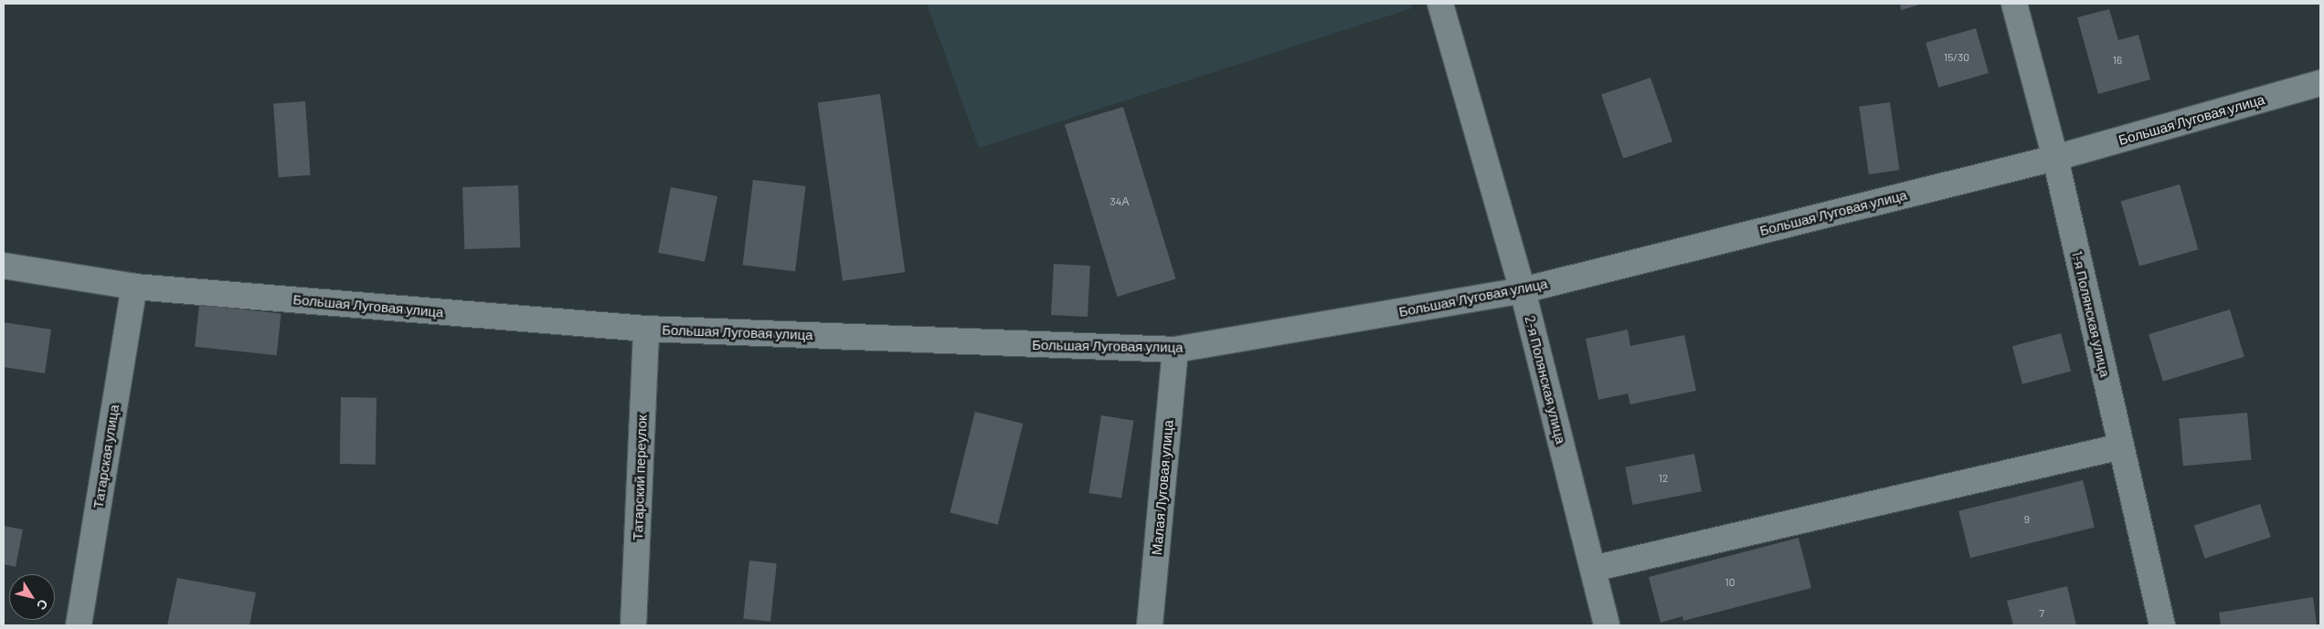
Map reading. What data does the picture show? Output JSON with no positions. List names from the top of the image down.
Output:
{
  "streets": {
    "street": [
      "Большая Луговая улица",
      "1-я Полянская улица",
      "2-я Полянская улица",
      "Татарская улица",
      "Татарский переулок",
      "Малая Луговая улица"
    ]
  },
  "crossings": [
    ["Большая Луговая улица", "1-я Полянская улица"],
    ["Большая Луговая улица", "2-я Полянская улица"],
    ["Большая Луговая улица", "Татарская улица"],
    ["Большая Луговая улица", "Татарский переулок"],
    ["Большая Луговая улица", "Малая Луговая улица"]
  ],
  "house_numbers": [
    "15/30",
    "16",
    "34А",
    "12",
    "9",
    "10",
    "7"
  ],
  "north": "bottom right"
}
